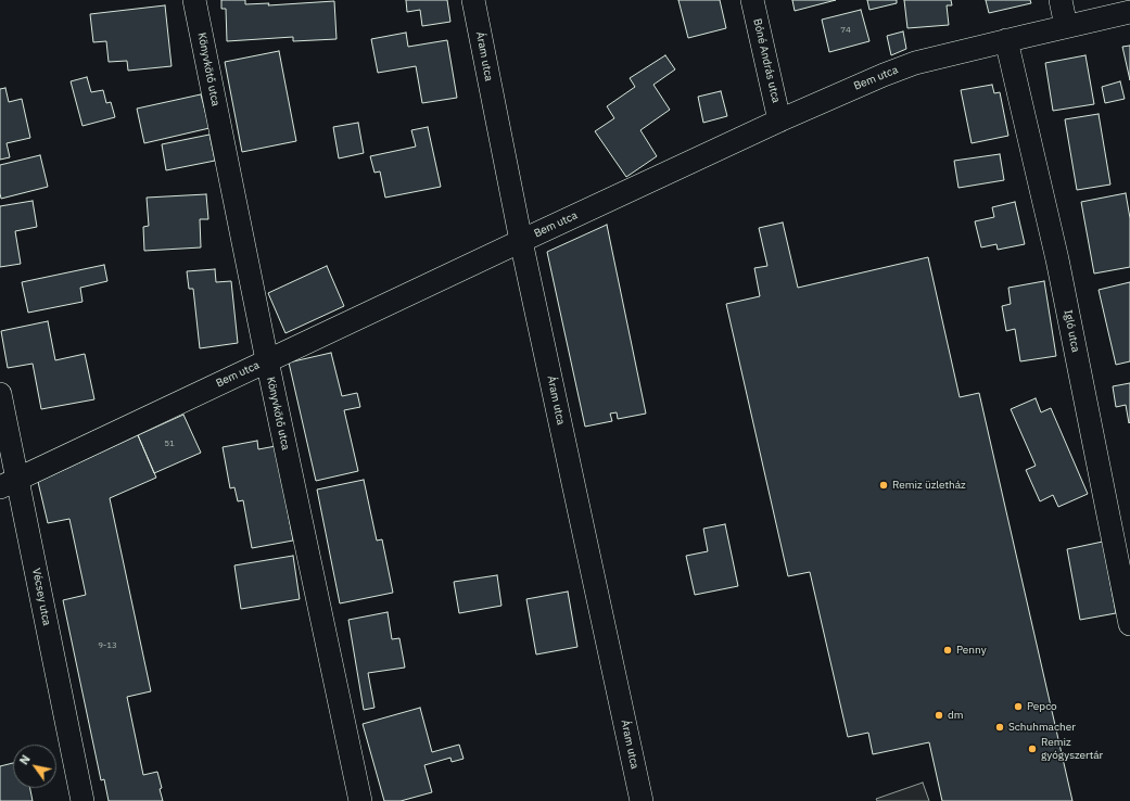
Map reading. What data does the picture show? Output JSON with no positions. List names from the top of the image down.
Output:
{
  "streets": {
    "street": [
      "Áram utca",
      "Bóné András utca",
      "Könyvkötő utca",
      "Bem utca",
      "Igló utca",
      "Vécsey utca"
    ]
  },
  "crossings": [
    ["Áram utca", "Bem utca"],
    ["Bóné András utca", "Bem utca"],
    ["Könyvkötő utca", "Bem utca"],
    ["Bem utca", "Igló utca"],
    ["Bem utca", "Vécsey utca"]
  ],
  "places": [
    "Remiz üzletház",
    "Penny",
    "Pepco",
    "dm",
    "Schuhmacher",
    "Remiz gyógyszertár"
  ],
  "house_numbers": ["74", "51", "9-13"],
  "north": "top left"
}
